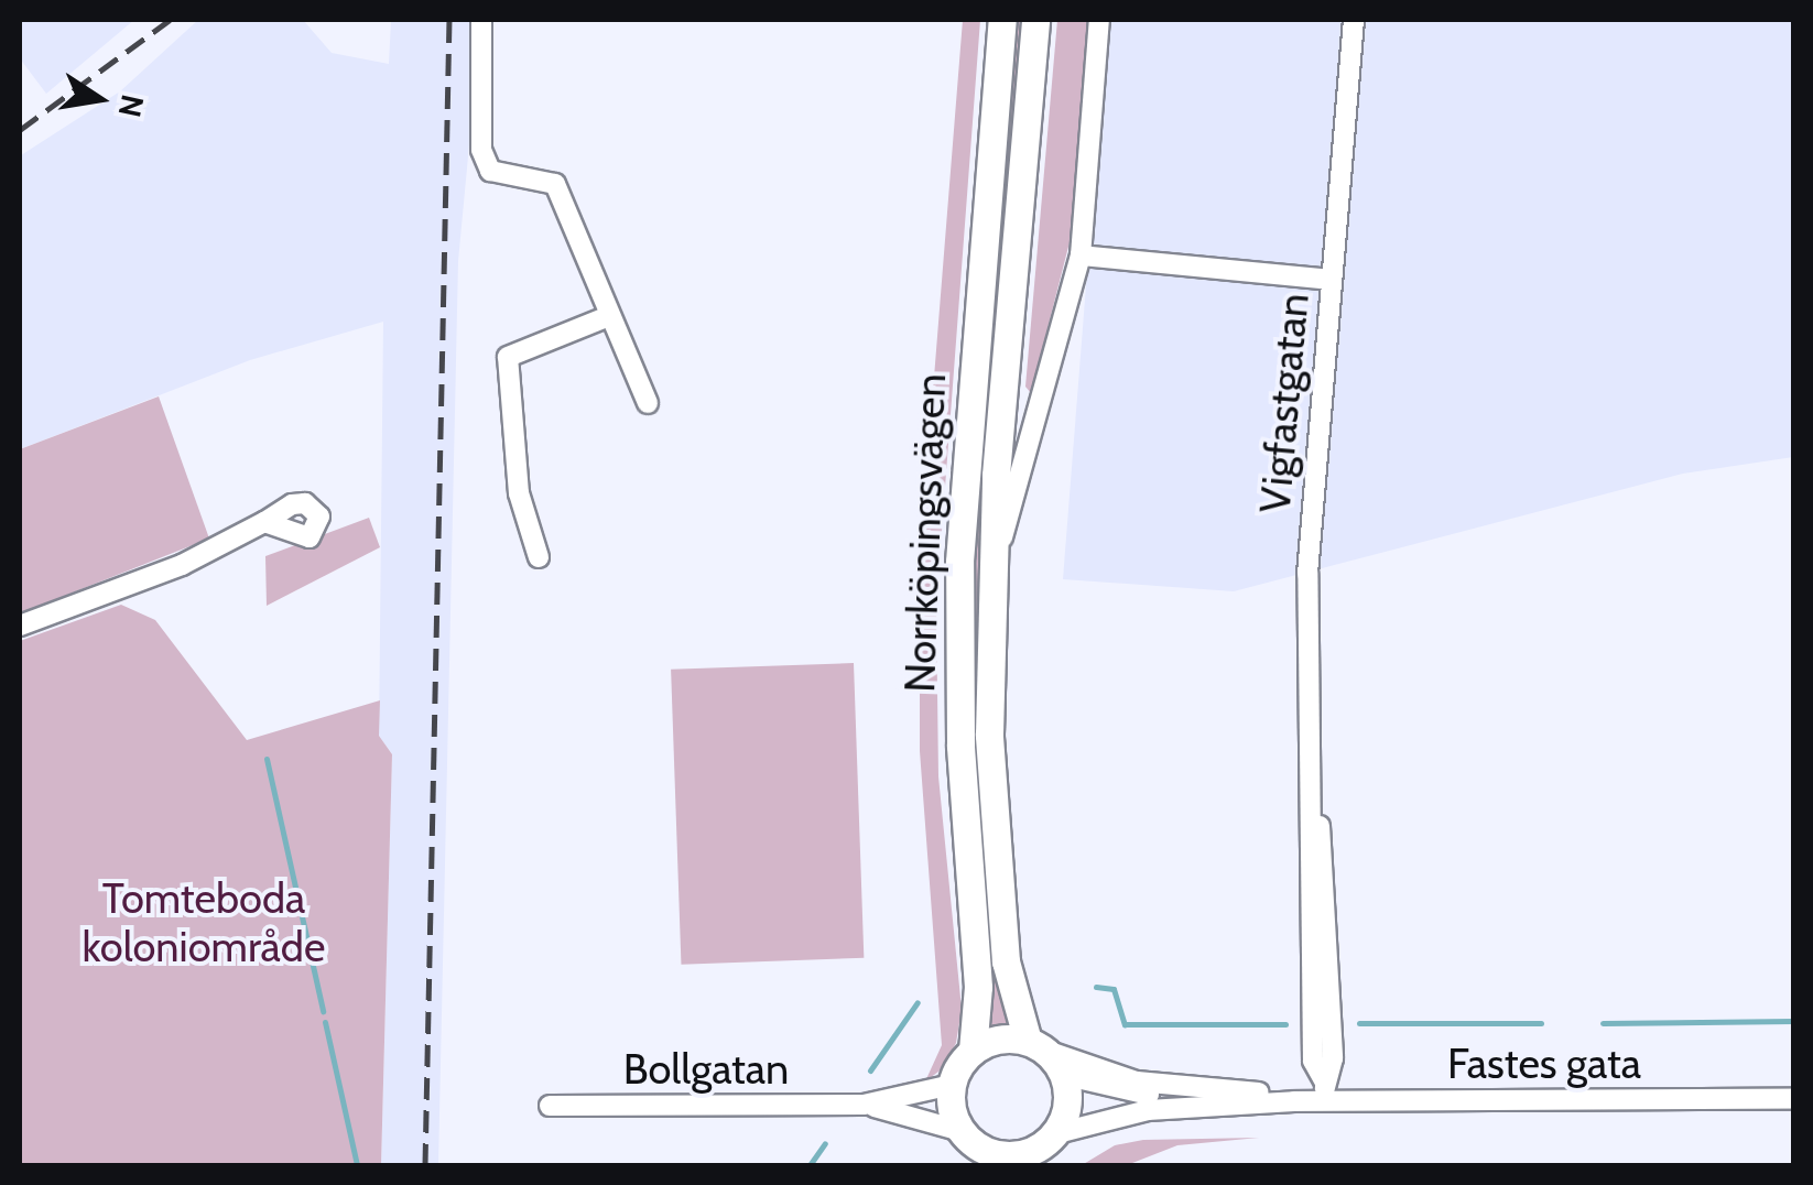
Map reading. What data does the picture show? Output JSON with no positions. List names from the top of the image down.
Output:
{
  "streets": {
    "main road": ["Norrköpingsvägen"],
    "street": ["Vigfastgatan", "Fastes gata", "Bollgatan"]
  },
  "crossings": [
    ["Vigfastgatan", "Fastes gata"],
    ["Norrköpingsvägen", "Fastes gata"],
    ["Norrköpingsvägen", "Bollgatan"],
    ["Fastes gata", "Bollgatan"]
  ],
  "parks": ["Tomteboda koloniområde"],
  "north": "right"
}
